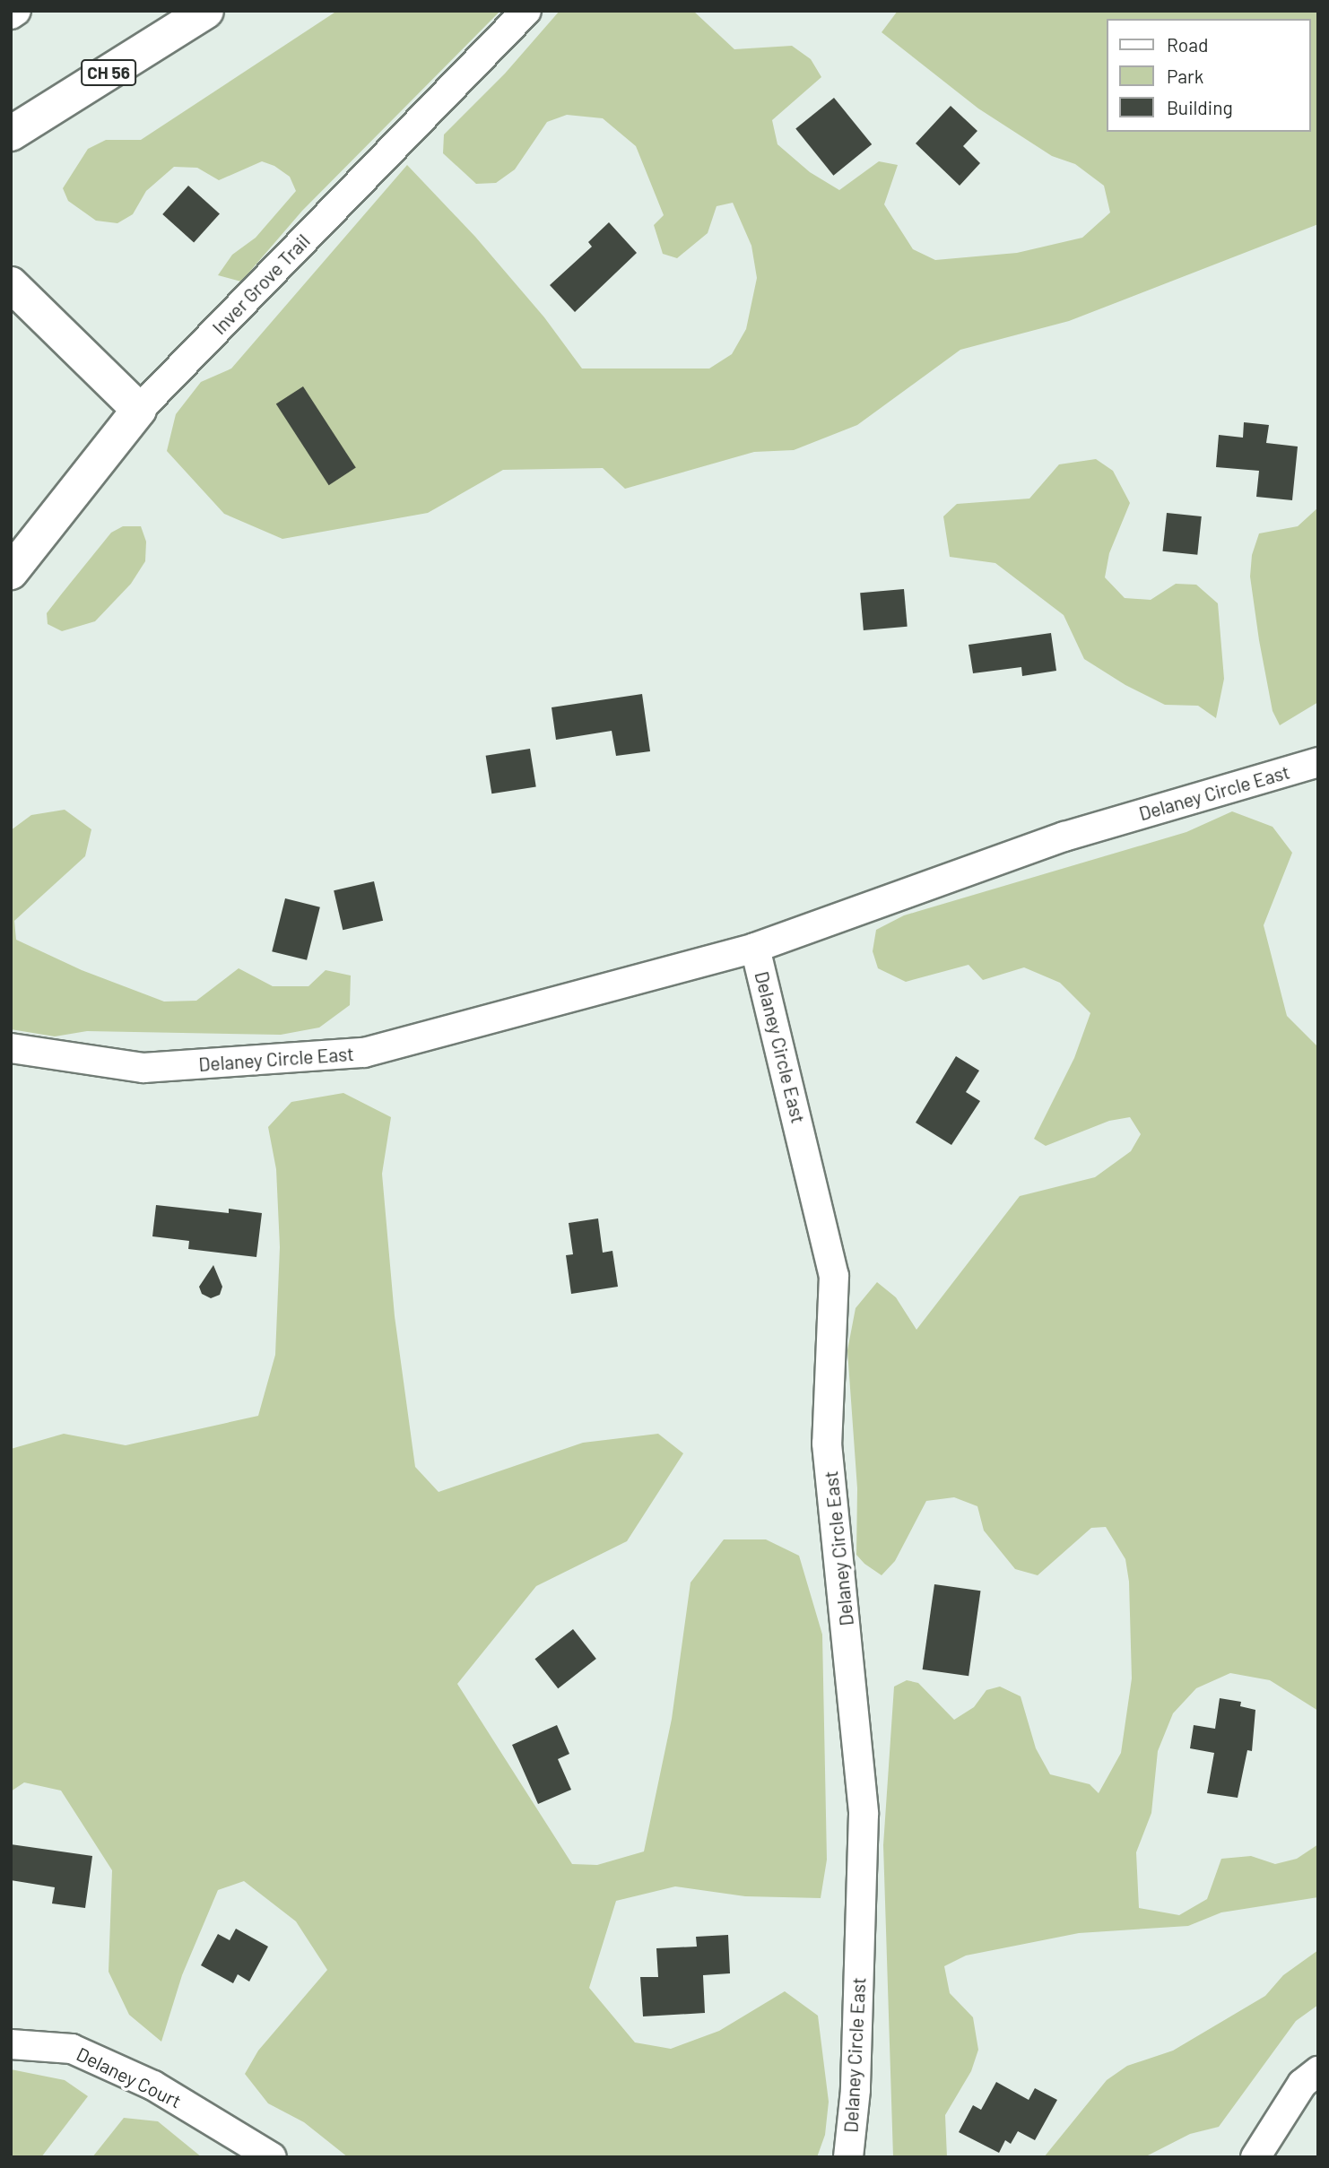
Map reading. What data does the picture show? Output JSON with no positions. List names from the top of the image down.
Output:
{
  "streets": {
    "street": [
      "CH 56",
      "Inver Grove Trail",
      "Delaney Circle East",
      "Delaney Court"
    ]
  },
  "legend": ["Road", "Park", "Building"]
}
